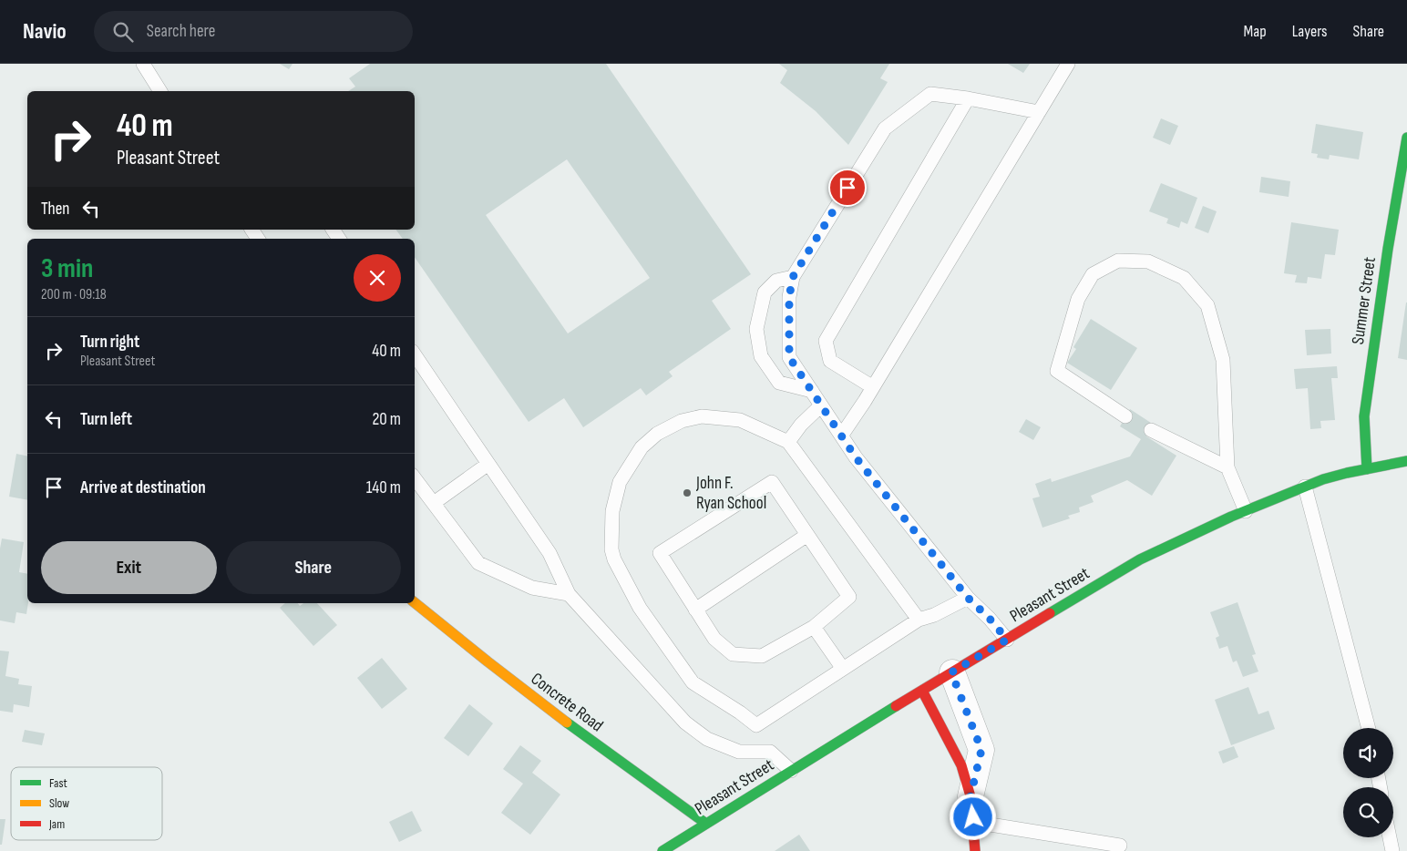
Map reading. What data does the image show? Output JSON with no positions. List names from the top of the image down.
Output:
{
  "streets": {
    "street": ["Summer Street", "Pleasant Street", "Concrete Road"]
  },
  "crossings": [
    ["Summer Street", "Pleasant Street"],
    ["Pleasant Street", "Concrete Road"]
  ],
  "places": ["John F. Ryan School"],
  "legend": ["Fast", "Slow", "Jam"],
  "page": {
    "header": "Navio",
    "search": "Search here",
    "nav": ["Map", "Layers", "Share"],
    "turn": ["40 m", "Pleasant Street"],
    "then": "Then",
    "heading": ["3 min", "200 m · 09:18"],
    "list": [
      {
        "name": "Turn right",
        "note": "Pleasant Street",
        "value": "40 m"
      },
      {
        "name": "Turn left",
        "value": "20 m"
      },
      {
        "name": "Arrive at destination",
        "value": "140 m"
      }
    ],
    "buttons": ["Exit", "Share"]
  }
}
